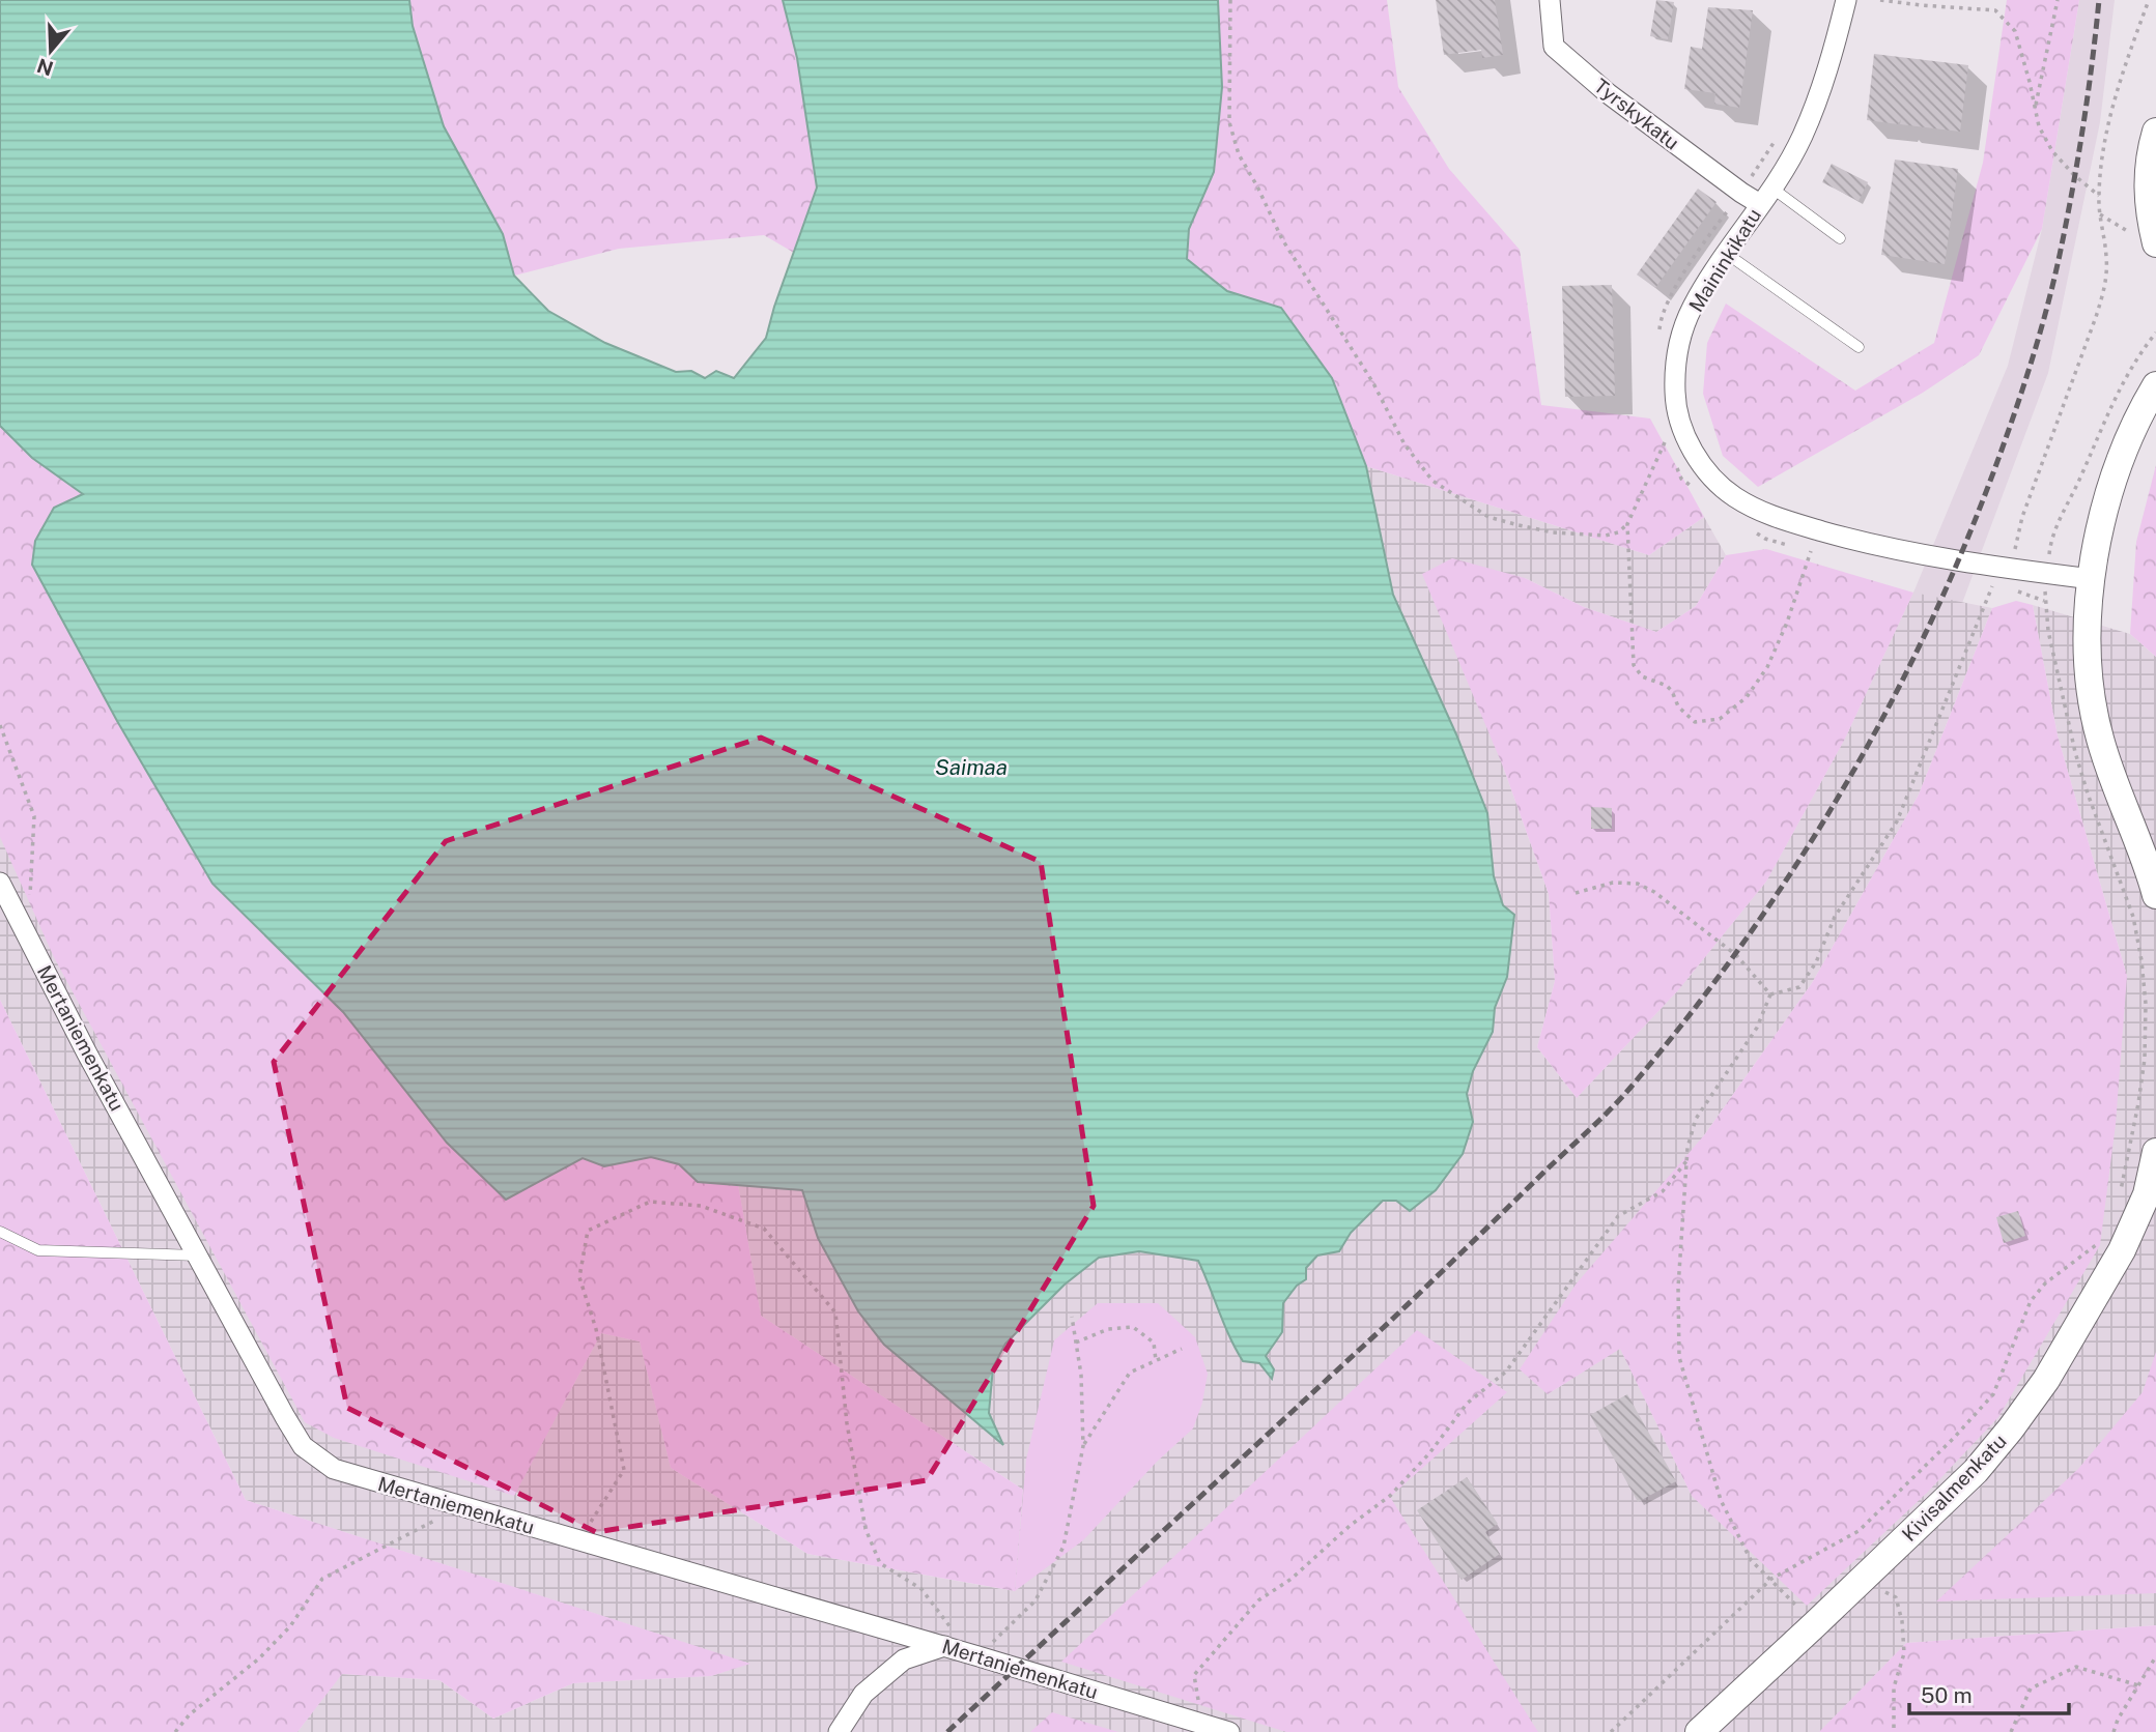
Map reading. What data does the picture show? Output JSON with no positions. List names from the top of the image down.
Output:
{
  "streets": {
    "street": [
      "Tyrskykatu",
      "Maininkikatu",
      "Mertaniemenkatu",
      "Kivisalmenkatu"
    ]
  },
  "crossings": [
    ["Tyrskykatu", "Maininkikatu"]
  ],
  "water": ["Saimaa"],
  "scale_bar": "50 m",
  "north": "bottom"
}
